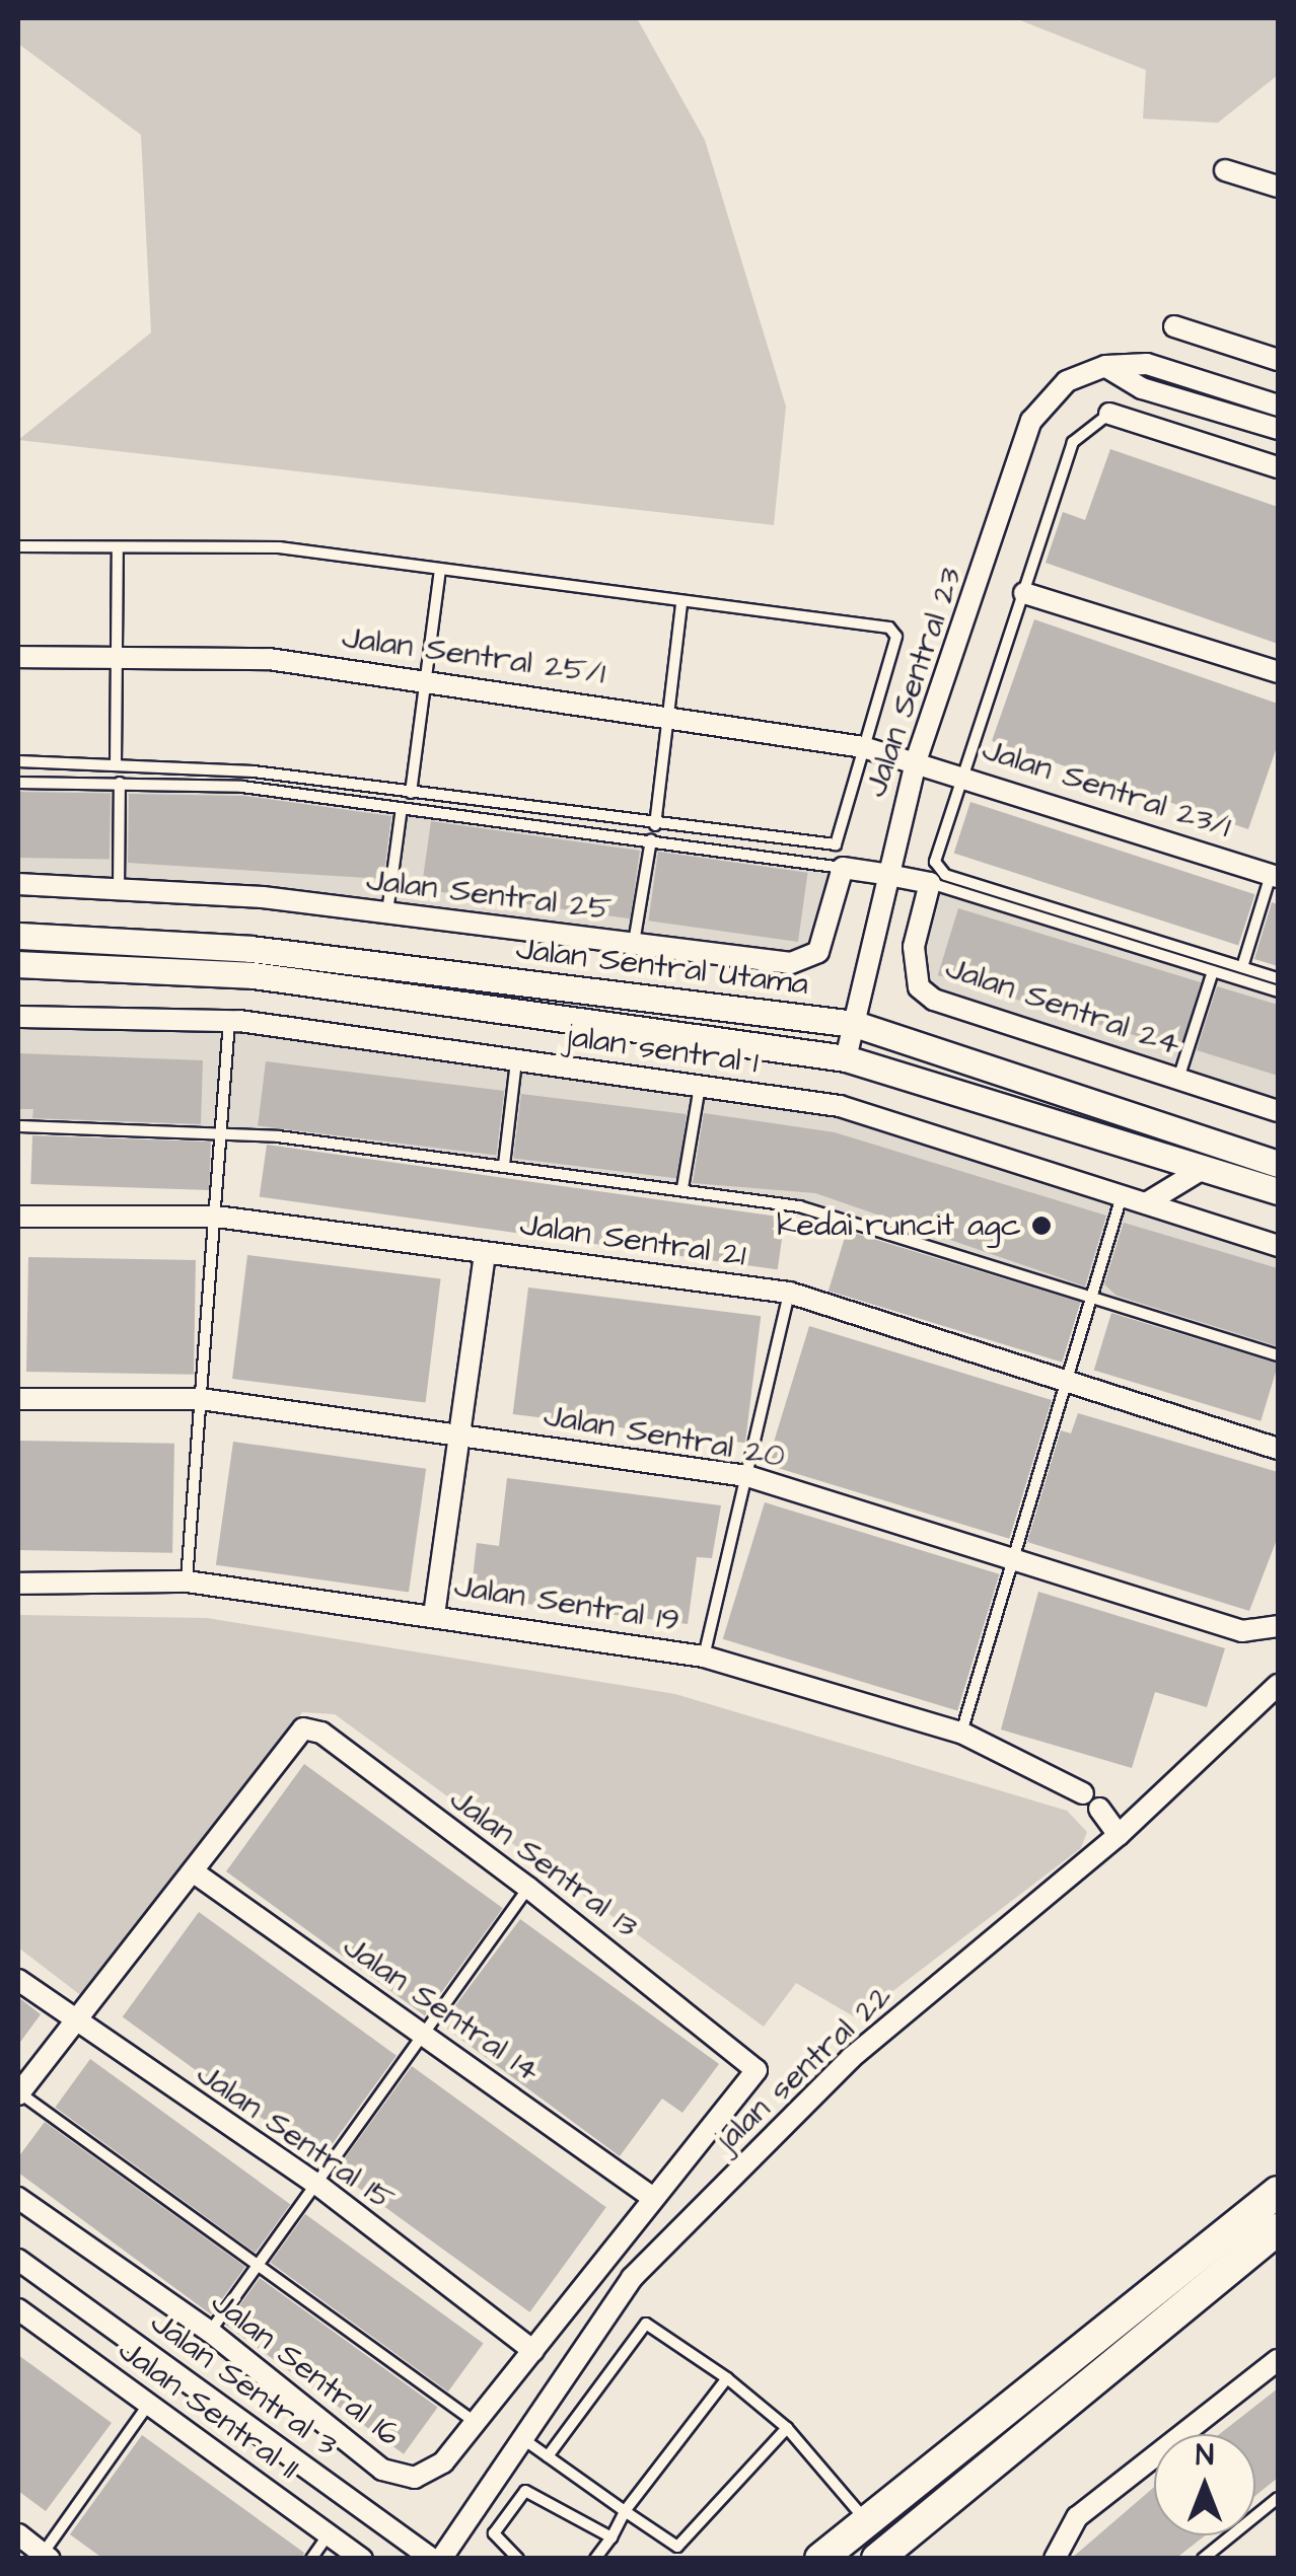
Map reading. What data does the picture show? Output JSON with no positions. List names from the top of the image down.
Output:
{
  "streets": {
    "street": [
      "Jalan Sentral 25/1",
      "Jalan Sentral 23",
      "Jalan Sentral 23/1",
      "Jalan Sentral 25",
      "Jalan Sentral Utama",
      "Jalan Sentral 24",
      "jalan sentral 1",
      "Jalan Sentral 21",
      "Jalan Sentral 20",
      "Jalan Sentral 19",
      "Jalan Sentral 13",
      "Jalan Sentral 14",
      "jalan sentral 22",
      "Jalan Sentral 15",
      "Jalan Sentral 16",
      "Jalan Sentral 3",
      "Jalan Sentral 11"
    ]
  },
  "crossings": [
    ["Jalan Sentral 25/1", "Jalan Sentral 23"],
    ["Jalan Sentral 25/1", "Jalan Sentral 23/1"],
    ["Jalan Sentral 23", "Jalan Sentral 23/1"],
    ["Jalan Sentral 23", "Jalan Sentral Utama"],
    ["Jalan Sentral 13", "Jalan Sentral 14"],
    ["Jalan Sentral 13", "Jalan Sentral 16"],
    ["Jalan Sentral 14", "Jalan Sentral 16"],
    ["Jalan Sentral 15", "Jalan Sentral 16"]
  ],
  "places": ["kedai runcit agc"],
  "north": "top"
}
